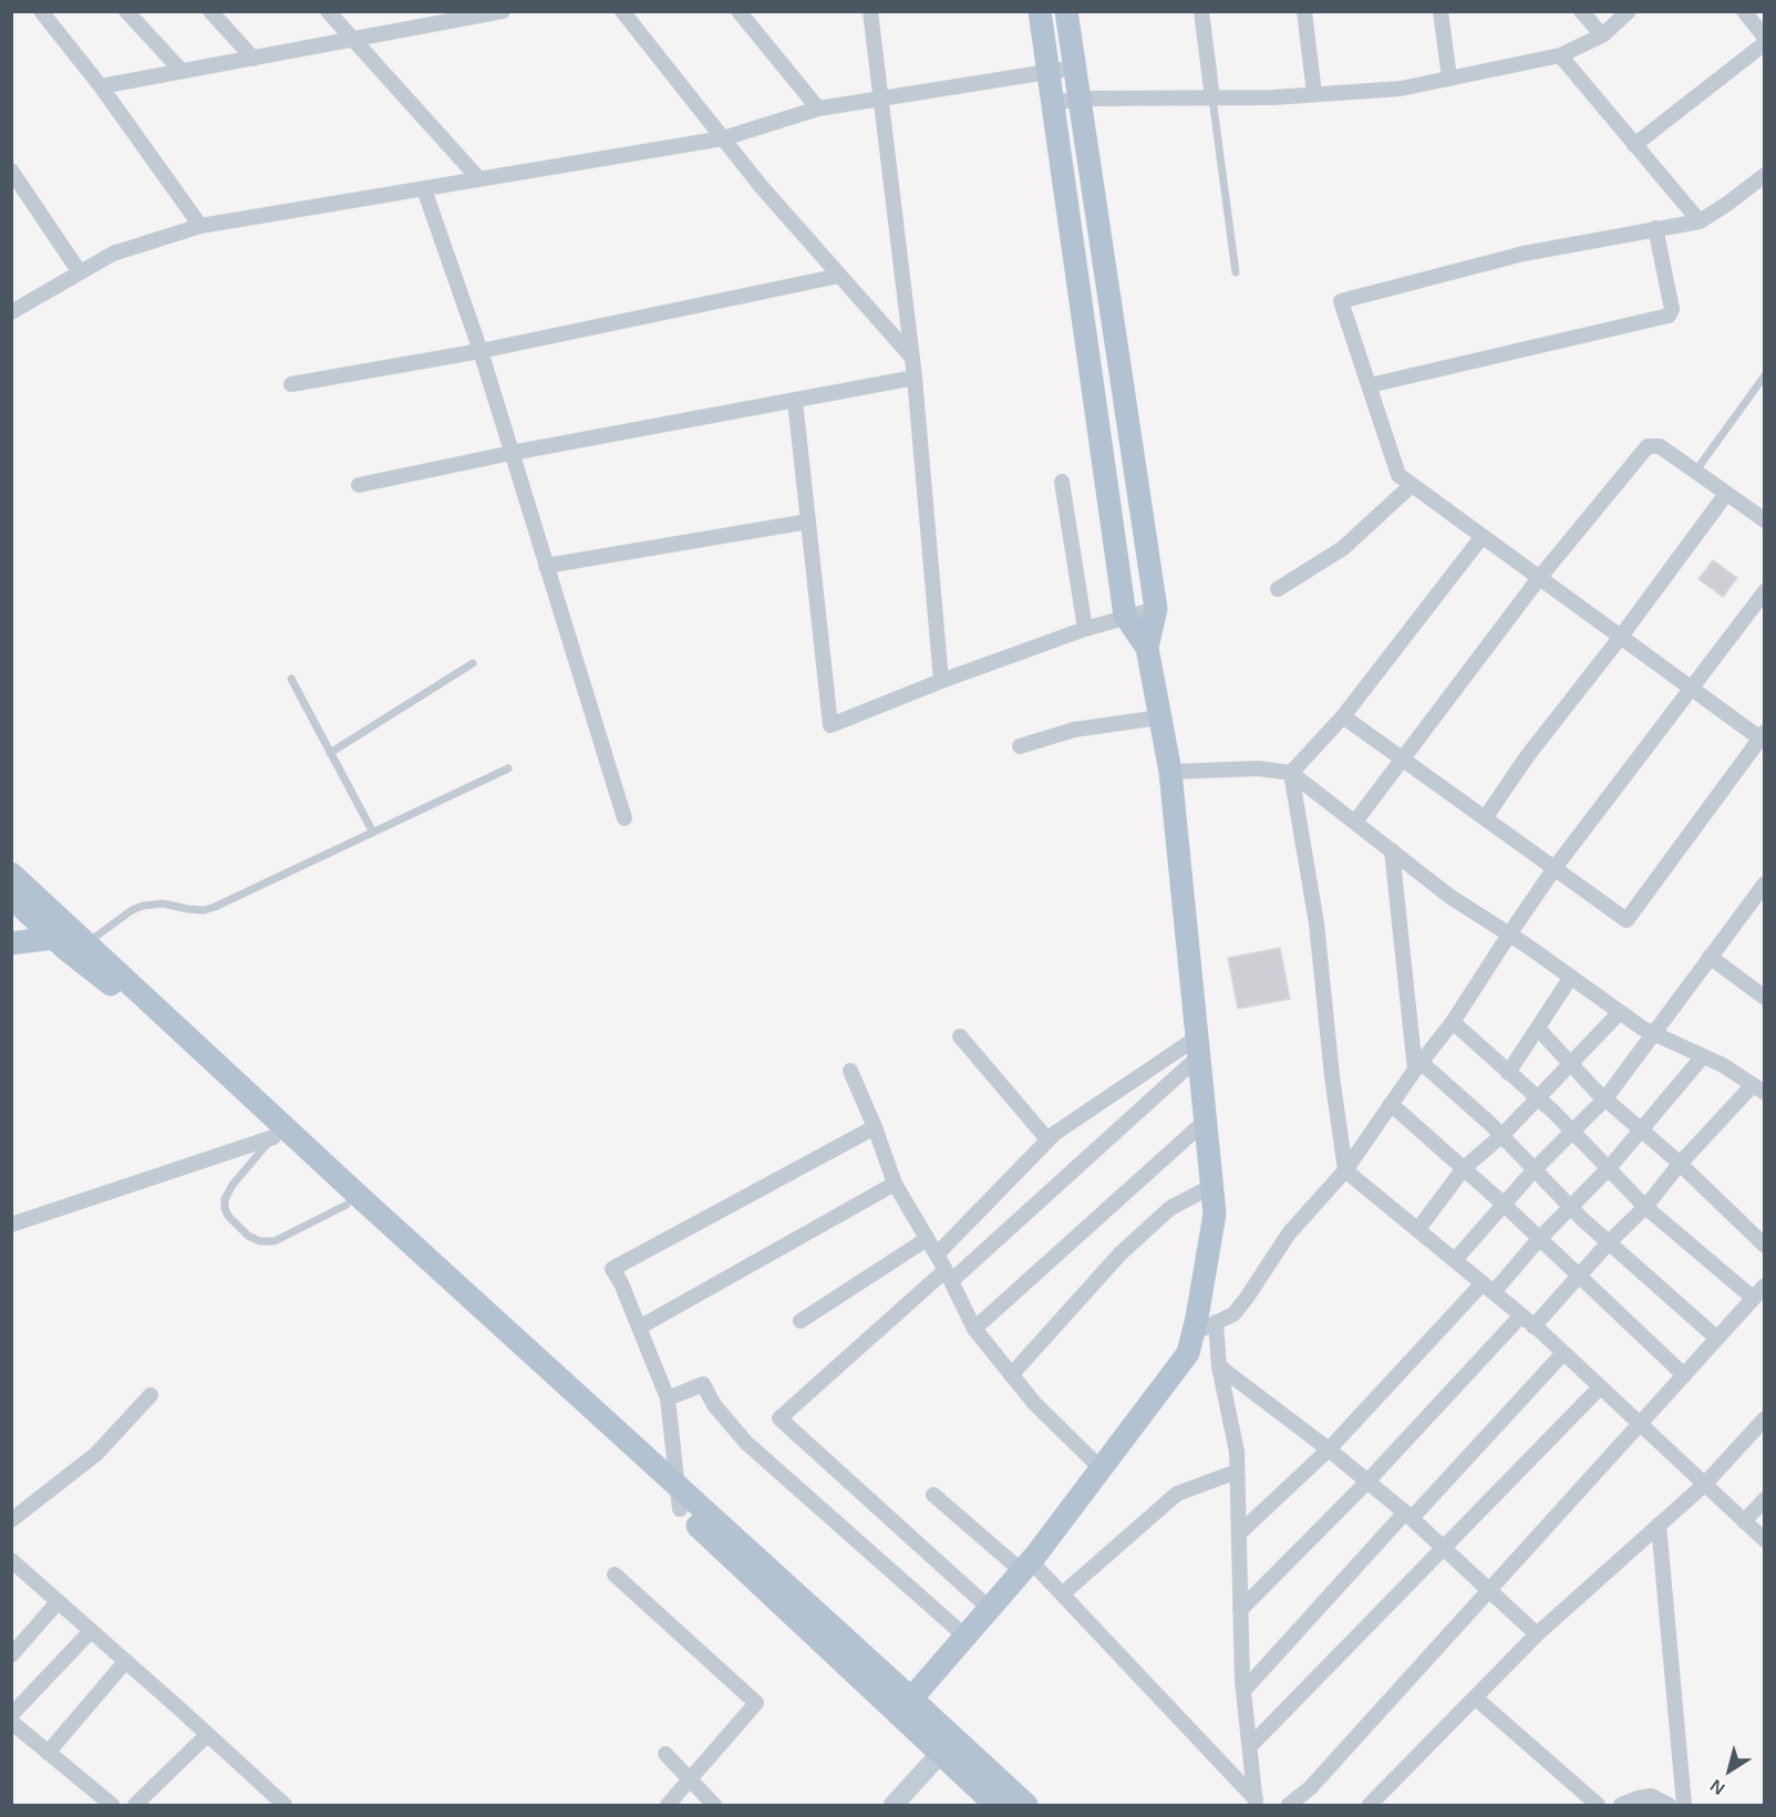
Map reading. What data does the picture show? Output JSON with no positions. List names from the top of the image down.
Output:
{
  "north": "bottom left"
}
